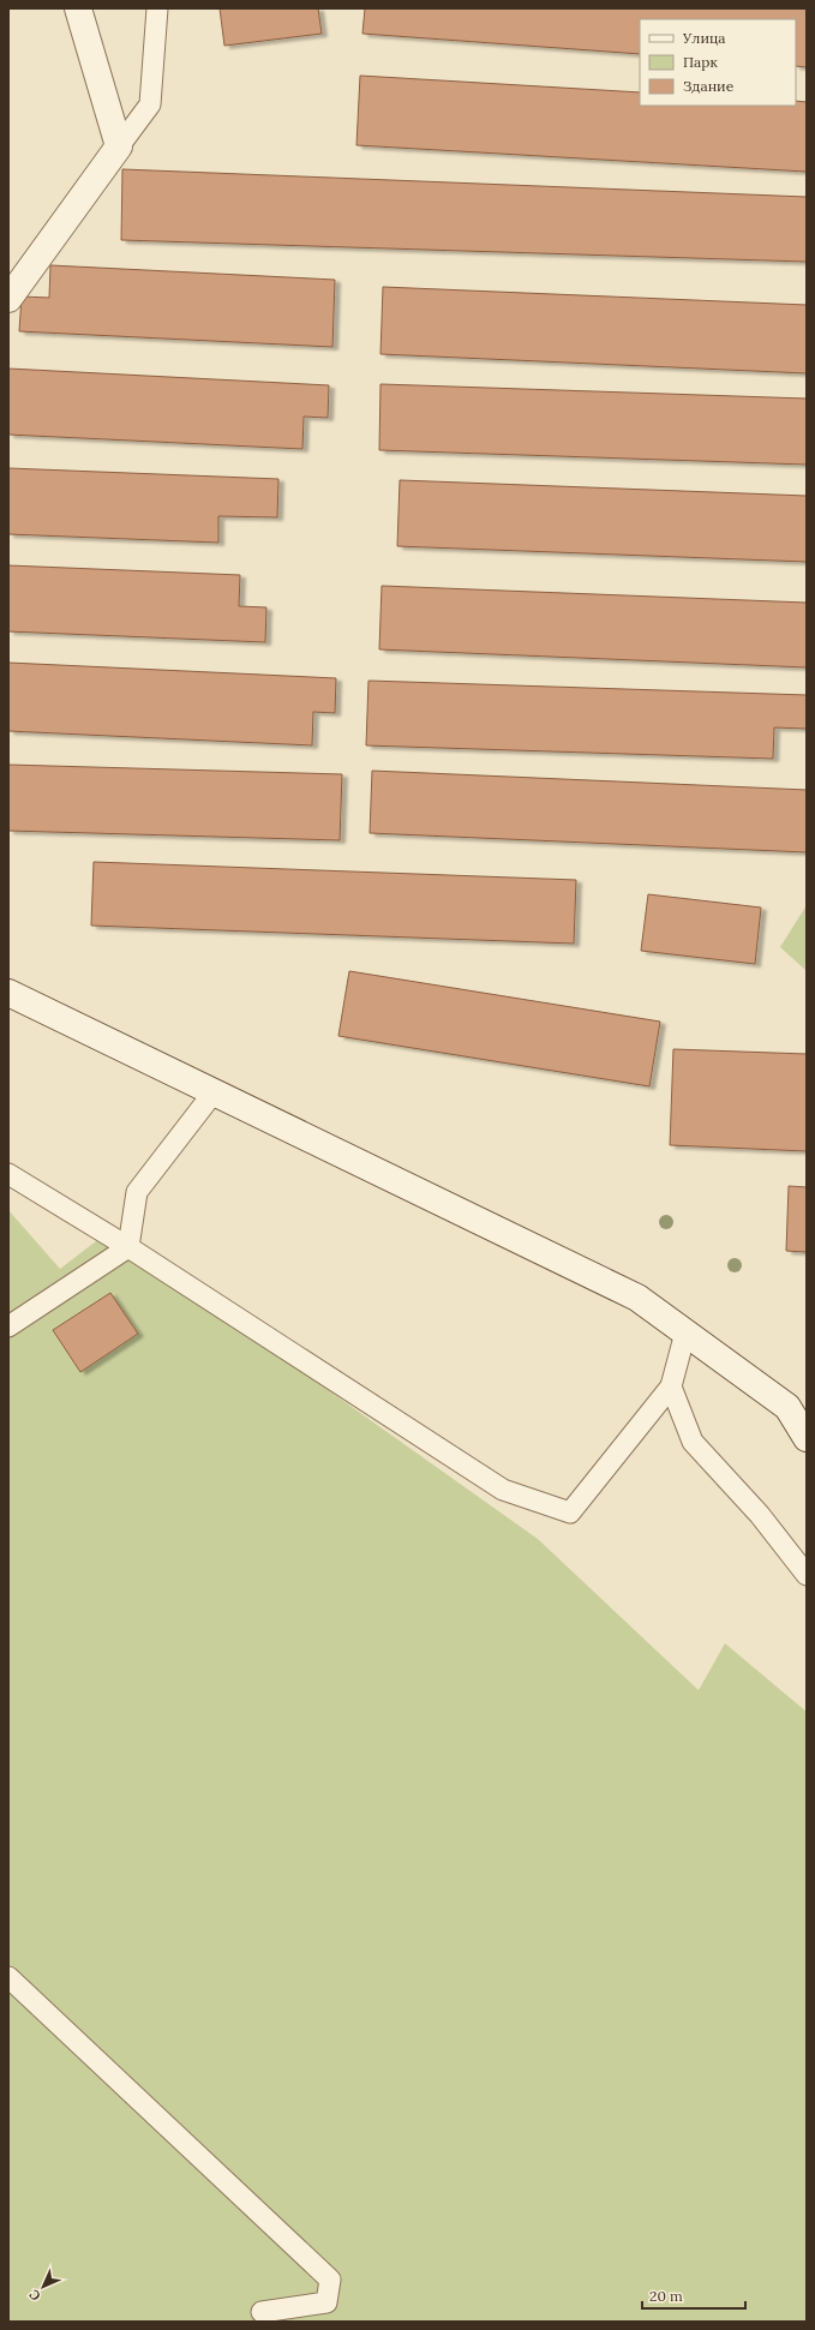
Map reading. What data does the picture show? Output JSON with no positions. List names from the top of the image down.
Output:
{
  "legend": ["Улица", "Парк", "Здание"],
  "scale_bar": "20 m",
  "north": "bottom left"
}
